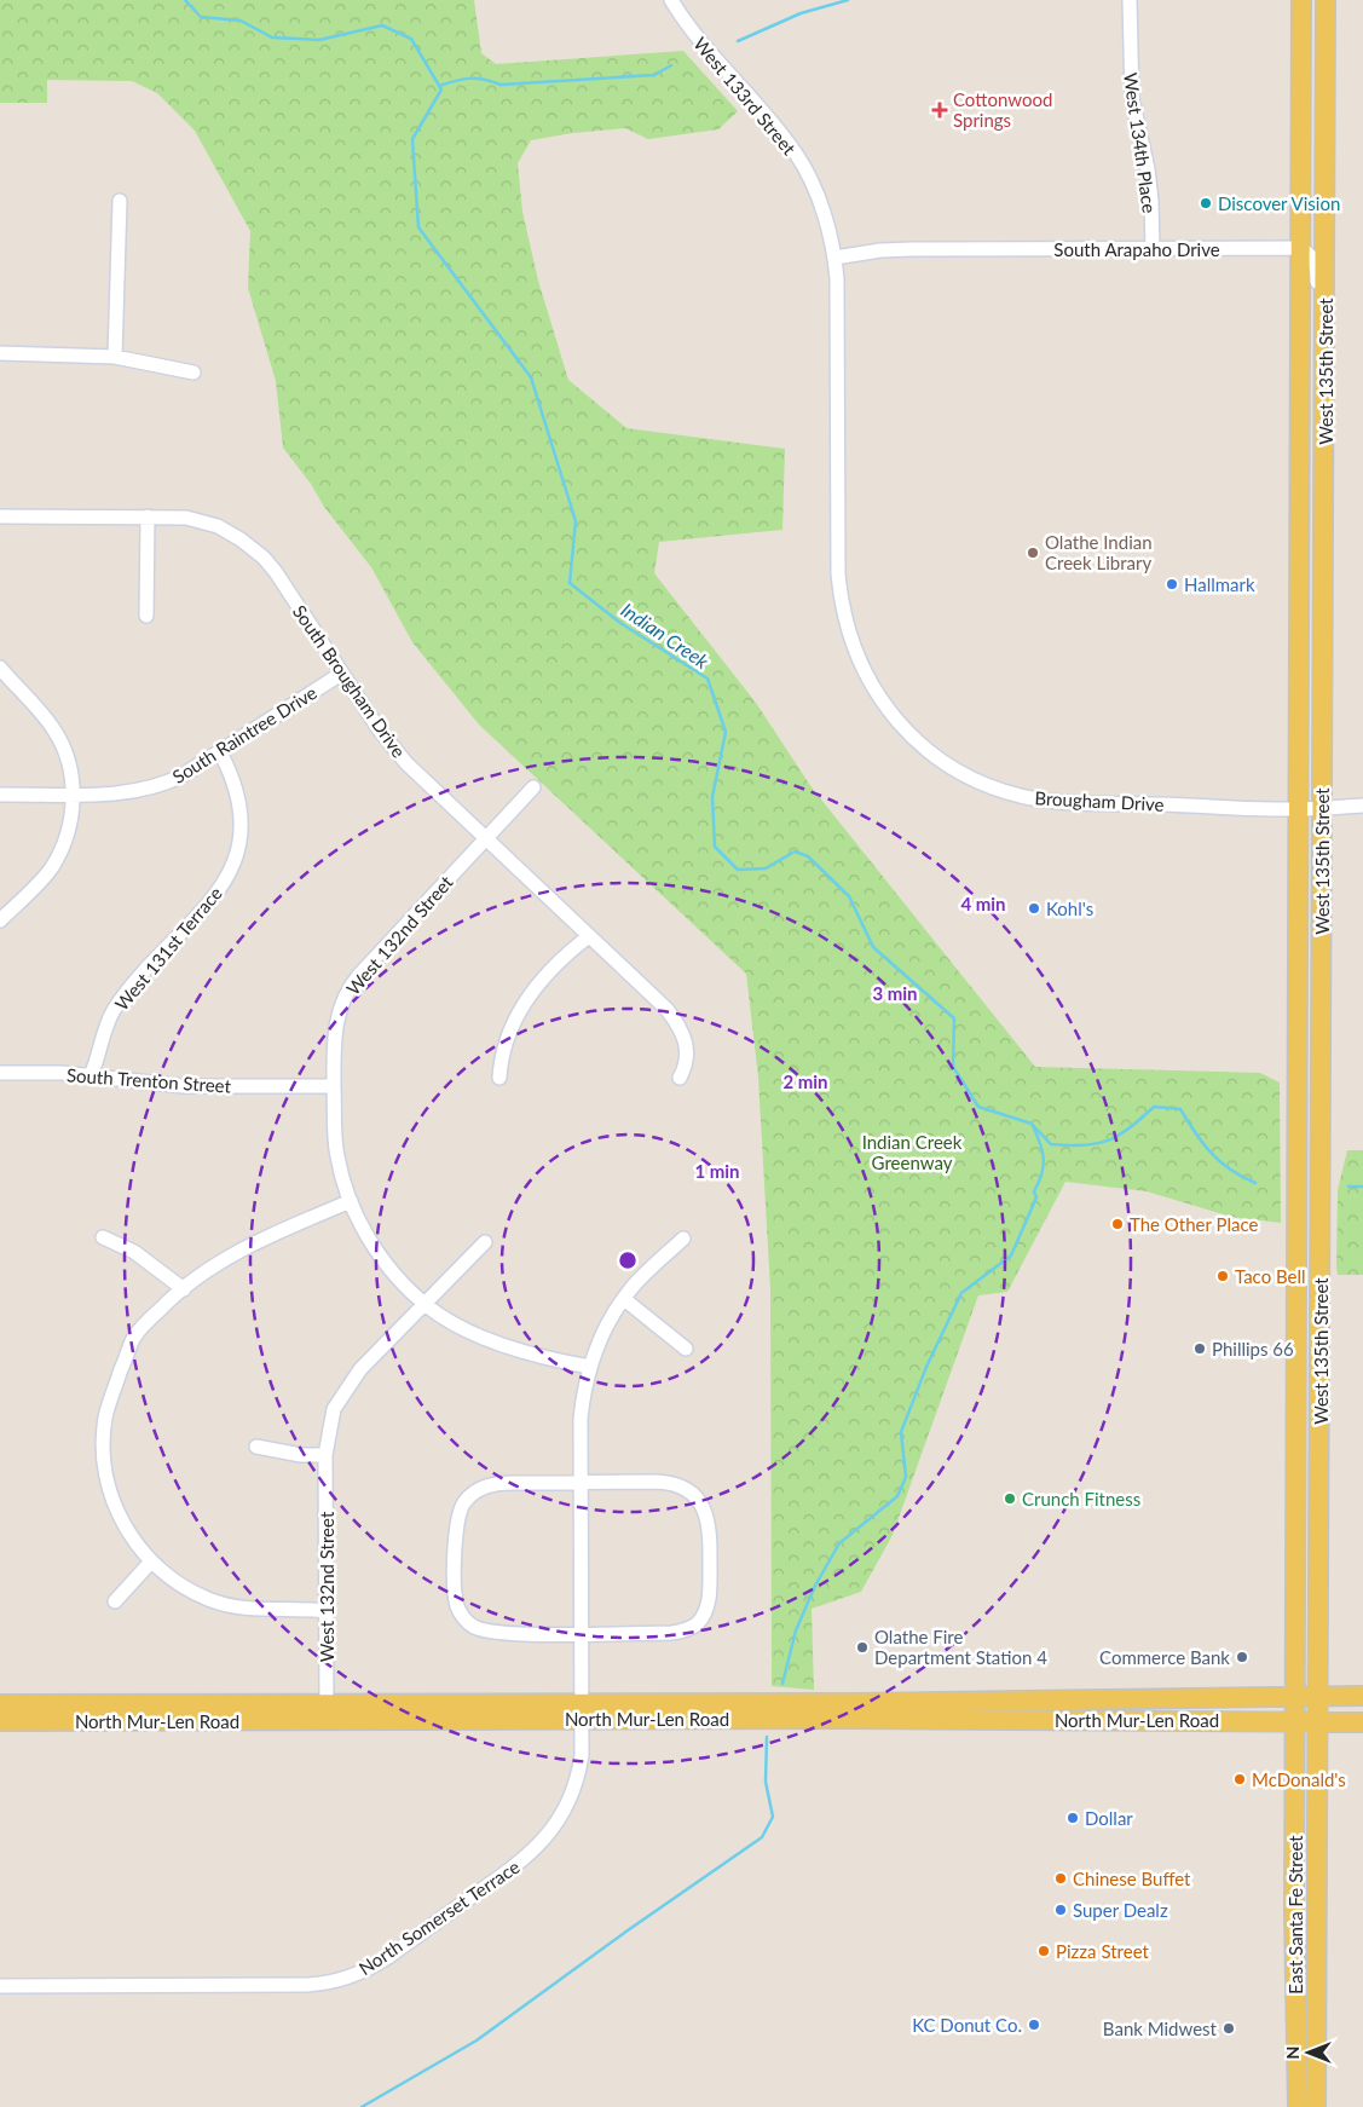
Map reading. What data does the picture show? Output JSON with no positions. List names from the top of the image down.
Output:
{
  "streets": {
    "main road": ["West 135th Street", "North Mur-Len Road", "East Santa Fe Street"],
    "street": [
      "West 133rd Street",
      "West 134th Place",
      "South Arapaho Drive",
      "South Brougham Drive",
      "South Raintree Drive",
      "Brougham Drive",
      "West 132nd Street",
      "West 131st Terrace",
      "South Trenton Street",
      "North Somerset Terrace"
    ]
  },
  "crossings": [
    ["West 133rd Street", "South Arapaho Drive"],
    ["West 133rd Street", "Brougham Drive"],
    ["West 134th Place", "South Arapaho Drive"],
    ["South Arapaho Drive", "West 135th Street"],
    ["West 135th Street", "Brougham Drive"],
    ["West 135th Street", "North Mur-Len Road"],
    ["West 135th Street", "East Santa Fe Street"],
    ["South Brougham Drive", "South Raintree Drive"],
    ["South Brougham Drive", "West 132nd Street"],
    ["South Raintree Drive", "West 131st Terrace"],
    ["West 132nd Street", "South Trenton Street"],
    ["West 132nd Street", "North Mur-Len Road"],
    ["West 131st Terrace", "South Trenton Street"],
    ["North Mur-Len Road", "East Santa Fe Street"],
    ["North Mur-Len Road", "North Somerset Terrace"]
  ],
  "water": ["Indian Creek"],
  "parks": ["Indian Creek Greenway"],
  "places": {
    "health": ["Cottonwood Springs"],
    "other": [
      "Discover Vision",
      "Olathe Indian Creek Library",
      "Hallmark",
      "Kohl's",
      "The Other Place",
      "Taco Bell",
      "Phillips 66",
      "Crunch Fitness",
      "Olathe Fire Department Station 4",
      "Commerce Bank",
      "McDonald's",
      "Dollar",
      "Chinese Buffet",
      "Super Dealz",
      "Pizza Street",
      "KC Donut Co.",
      "Bank Midwest"
    ]
  },
  "north": "left",
  "rings": [
    "4 min",
    "3 min",
    "2 min",
    "1 min"
  ]
}
